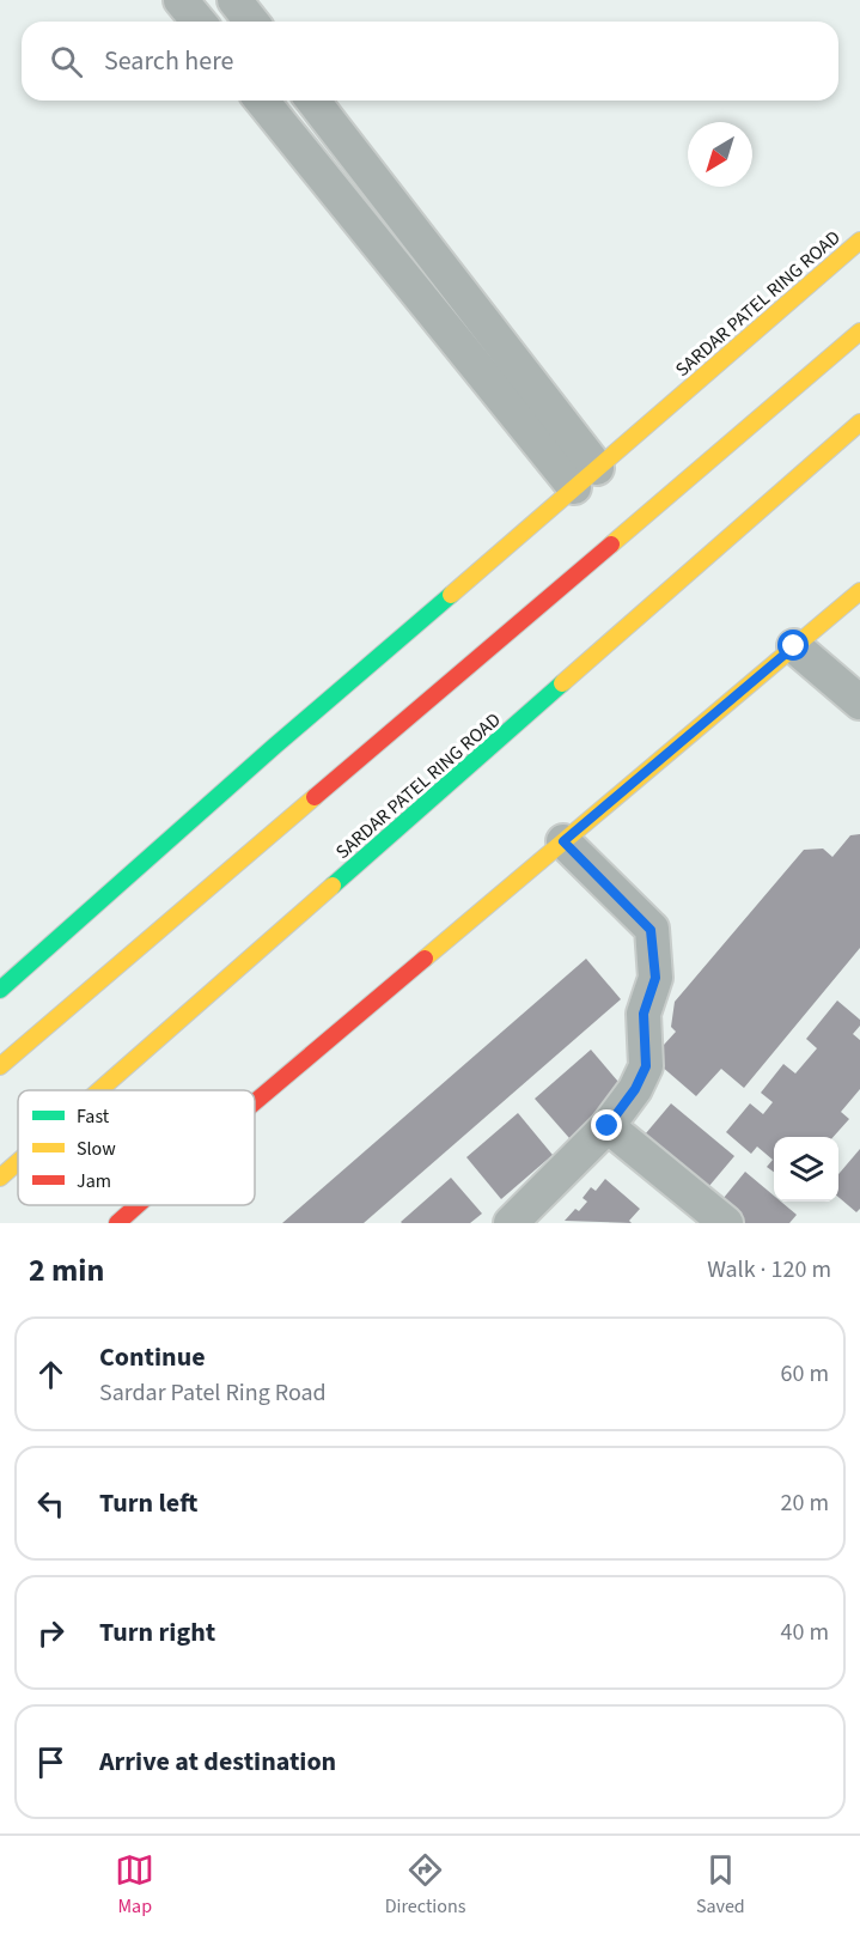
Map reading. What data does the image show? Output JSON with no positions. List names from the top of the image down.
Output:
{
  "streets": {
    "main road": ["SARDAR PATEL RING ROAD"]
  },
  "legend": ["Fast", "Slow", "Jam"],
  "north": "bottom left",
  "page": {
    "search": "Search here",
    "heading": ["2 min", "Walk · 120 m"],
    "list": [
      ["Continue", "Sardar Patel Ring Road", "60 m"],
      ["Turn left", "20 m"],
      ["Turn right", "40 m"],
      "Arrive at destination"
    ],
    "nav": ["Map", "Directions", "Saved"]
  }
}
